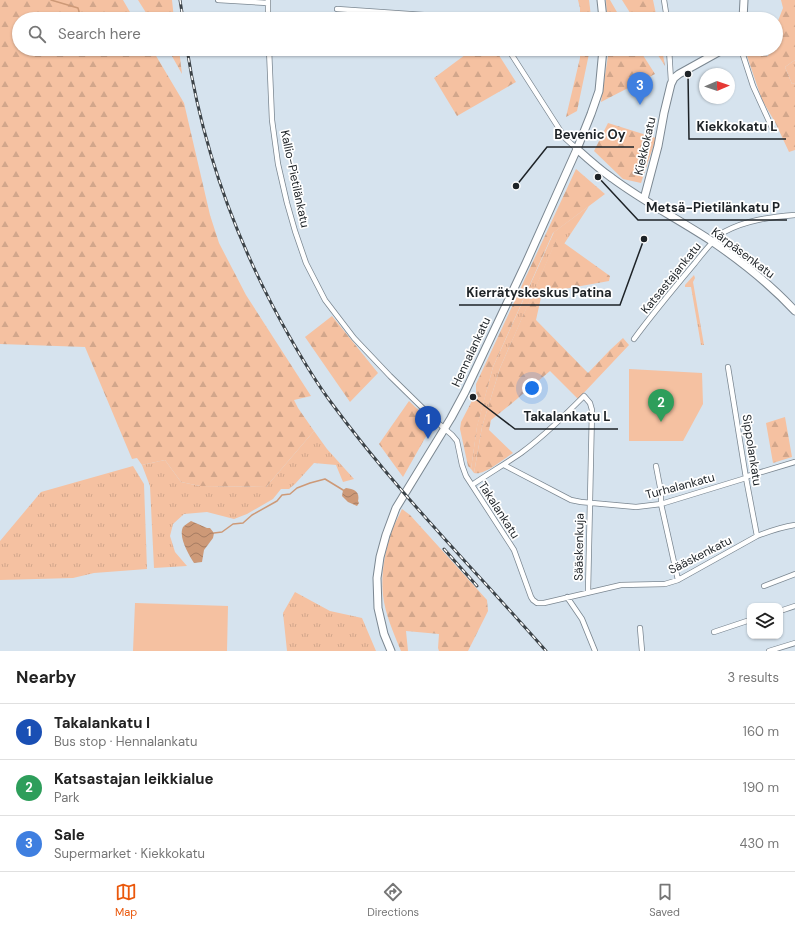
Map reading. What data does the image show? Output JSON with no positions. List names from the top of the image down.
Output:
{
  "streets": {
    "street": [
      "Kiekkokatu",
      "Kallio-Pietilänkatu",
      "Kärpäsenkatu",
      "Katsastajankatu",
      "Hennalankatu",
      "Sippolankatu",
      "Turhalankatu",
      "Takalankatu",
      "Sääskenkuja",
      "Sääskenkatu"
    ]
  },
  "crossings": [
    ["Kiekkokatu", "Kärpäsenkatu"],
    ["Kallio-Pietilänkatu", "Hennalankatu"],
    ["Kallio-Pietilänkatu", "Takalankatu"],
    ["Kärpäsenkatu", "Katsastajankatu"],
    ["Kärpäsenkatu", "Hennalankatu"],
    ["Hennalankatu", "Takalankatu"],
    ["Sippolankatu", "Turhalankatu"],
    ["Sippolankatu", "Sääskenkatu"],
    ["Turhalankatu", "Sääskenkuja"],
    ["Takalankatu", "Sääskenkatu"],
    ["Sääskenkuja", "Sääskenkatu"]
  ],
  "places": [
    "Kiekkokatu L",
    "Metsä-Pietilänkatu P",
    "Bevenic Oy",
    "Kierrätyskeskus Patina",
    "Takalankatu L"
  ],
  "north": "right",
  "page": {
    "search": "Search here",
    "pins": ["3", "2", "1"],
    "heading": ["Nearby", "3 results"],
    "list": [
      {
        "mark": "1",
        "name": "Takalankatu I",
        "note": "Bus stop · Hennalankatu",
        "value": "160 m"
      },
      {
        "mark": "2",
        "name": "Katsastajan leikkialue",
        "note": "Park",
        "value": "190 m"
      },
      {
        "mark": "3",
        "name": "Sale",
        "note": "Supermarket · Kiekkokatu",
        "value": "430 m"
      }
    ],
    "nav": ["Map", "Directions", "Saved"]
  }
}
